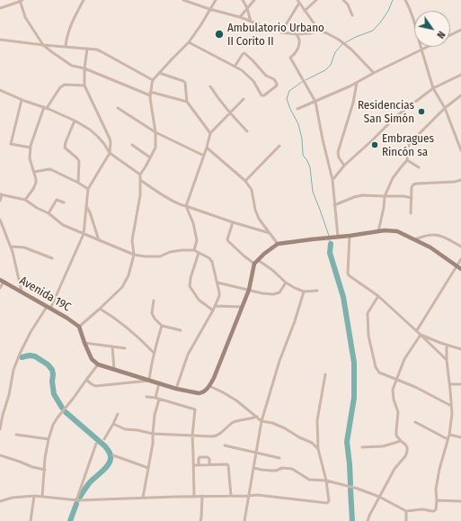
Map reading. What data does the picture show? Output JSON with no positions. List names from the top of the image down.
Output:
{
  "streets": {
    "street": ["Avenida 19C"]
  },
  "places": ["Ambulatorio Urbano II Corito II", "Residencias San Simón", "Embragues Rincón sa"],
  "north": "bottom right"
}
